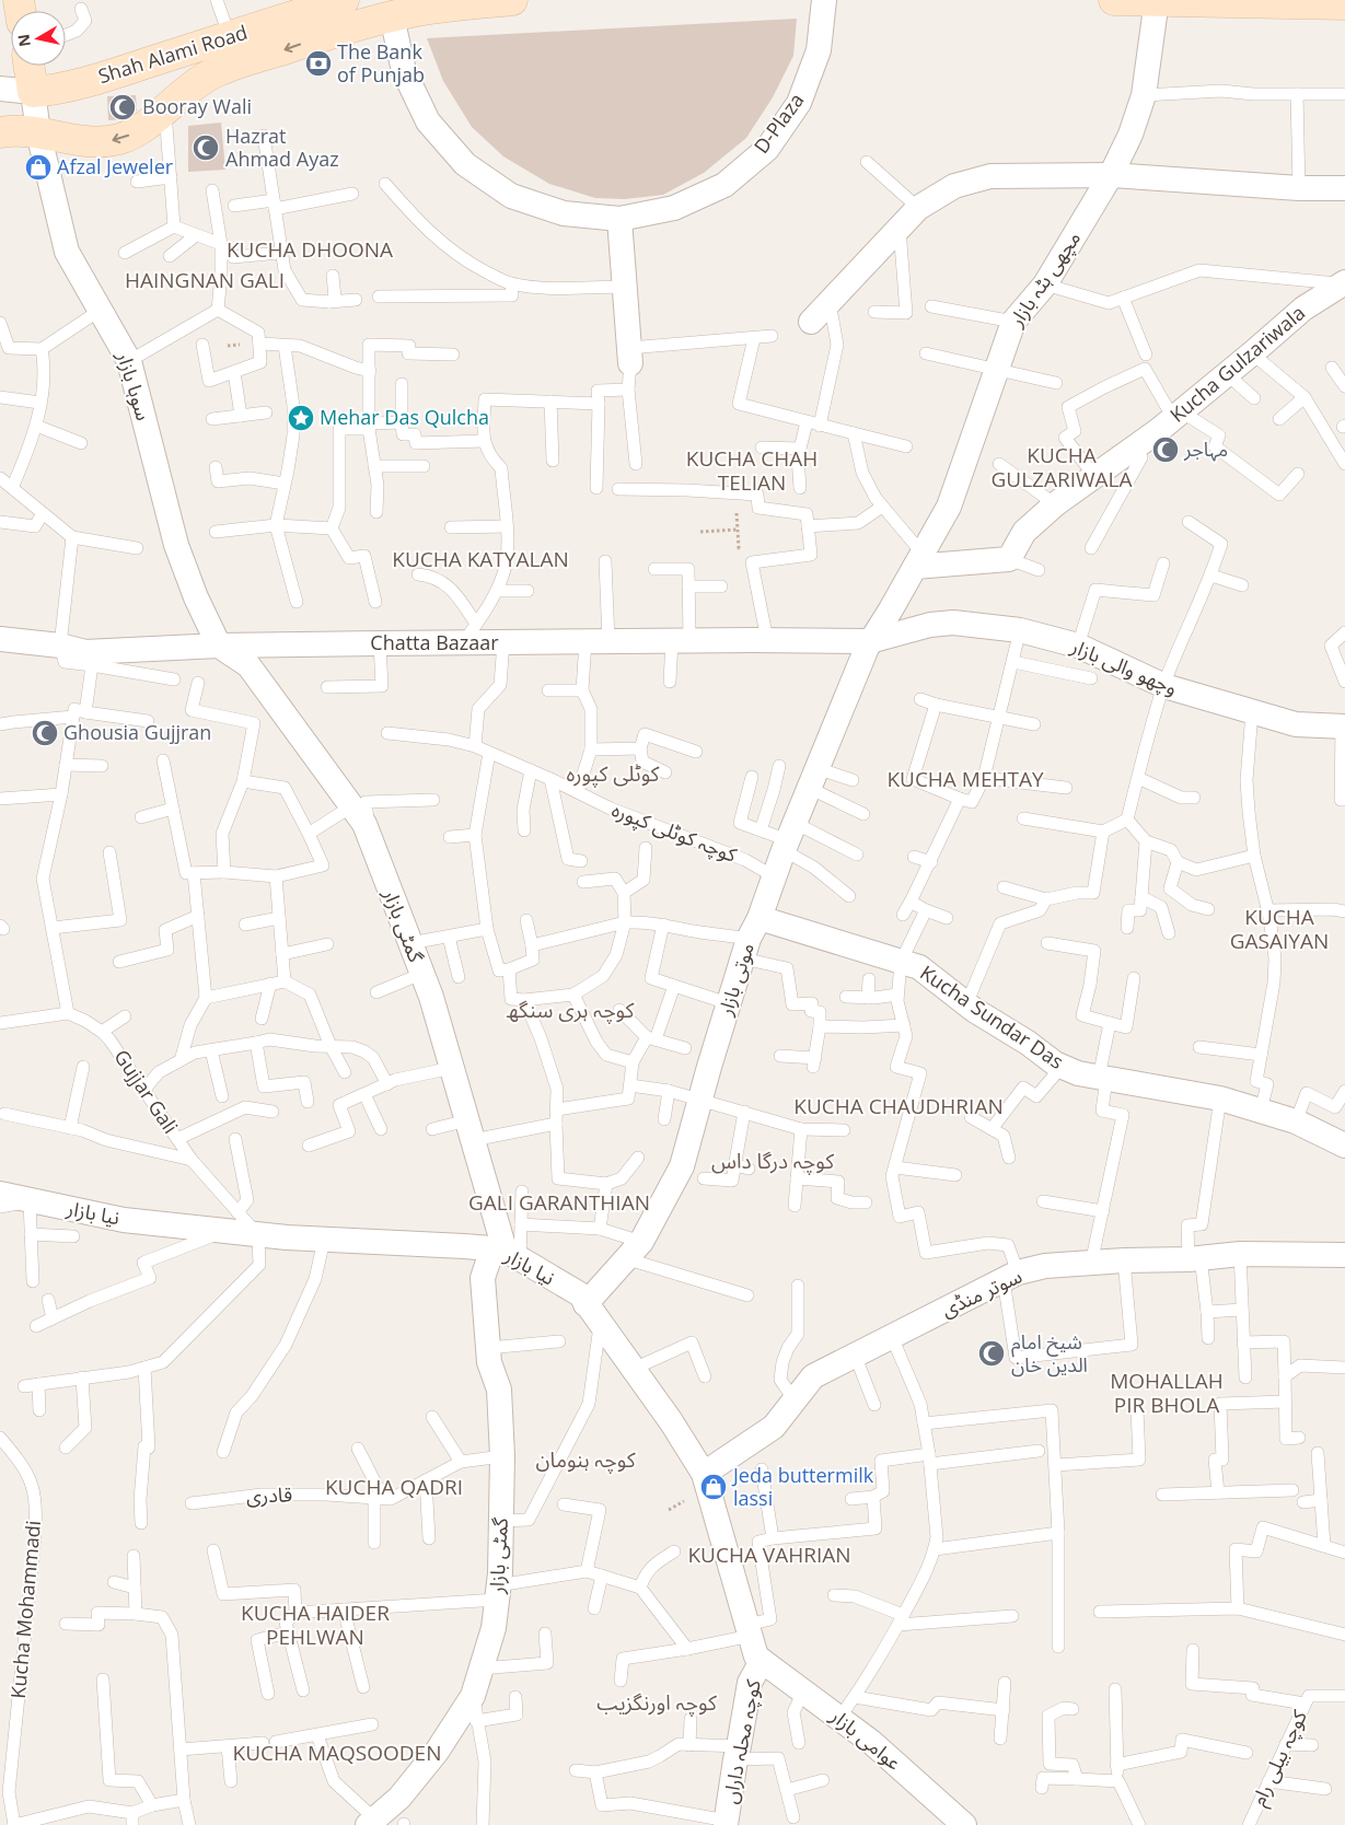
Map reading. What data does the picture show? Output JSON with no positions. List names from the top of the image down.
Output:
{
  "streets": {
    "street": [
      "Shah Alami Road",
      "D-Plaza",
      "مچھی ہٹہ بازار",
      "Kucha Gulzariwala",
      "سوہا بازار",
      "Chatta Bazaar",
      "وچھو والی بازار",
      "گمٹی بازار",
      "موتی بازار",
      "Kucha Sundar Das",
      "نیا بازار",
      "سوتر منڈی",
      "عوامی بازار",
      "کوچہ محلہ داراں"
    ],
    "lane": [
      "کوچہ کوٹلی کپورہ",
      "Gujjar Gali",
      "قادری",
      "Kucha Mohammadi",
      "کوچہ بیلی رام"
    ]
  },
  "crossings": [
    ["Shah Alami Road", "D-Plaza"],
    ["Shah Alami Road", "سوہا بازار"],
    ["مچھی ہٹہ بازار", "Chatta Bazaar"],
    ["مچھی ہٹہ بازار", "وچھو والی بازار"],
    ["مچھی ہٹہ بازار", "موتی بازار"],
    ["سوہا بازار", "Chatta Bazaar"],
    ["سوہا بازار", "گمٹی بازار"],
    ["Chatta Bazaar", "وچھو والی بازار"],
    ["Chatta Bazaar", "گمٹی بازار"],
    ["Chatta Bazaar", "موتی بازار"],
    ["وچھو والی بازار", "موتی بازار"],
    ["کوچہ کوٹلی کپورہ", "موتی بازار"],
    ["گمٹی بازار", "نیا بازار"],
    ["گمٹی بازار", "قادری"],
    ["موتی بازار", "Kucha Sundar Das"],
    ["موتی بازار", "نیا بازار"],
    ["Gujjar Gali", "نیا بازار"],
    ["نیا بازار", "سوتر منڈی"],
    ["نیا بازار", "عوامی بازار"],
    ["نیا بازار", "کوچہ محلہ داراں"],
    ["عوامی بازار", "کوچہ محلہ داراں"]
  ],
  "districts": [
    "KUCHA DHOONA",
    "HAINGNAN GALI",
    "KUCHA GULZARIWALA",
    "KUCHA CHAH TELIAN",
    "KUCHA KATYALAN",
    "کوٹلی کپورہ",
    "KUCHA MEHTAY",
    "KUCHA GASAIYAN",
    "کوچہ ہری سنگھ",
    "KUCHA CHAUDHRIAN",
    "کوچہ درگا داس",
    "GALI GARANTHIAN",
    "MOHALLAH PIR BHOLA",
    "کوچہ ہنومان",
    "KUCHA QADRI",
    "KUCHA VAHRIAN",
    "KUCHA HAIDER PEHLWAN",
    "کوچہ اورنگزیب",
    "KUCHA MAQSOODEN"
  ],
  "places": {
    "bank": ["The Bank of Punjab"],
    "mosque": [
      "Booray Wali",
      "Hazrat Ahmad Ayaz",
      "مہاجر",
      "Ghousia Gujjran",
      "شیخ امام الدین خان"
    ],
    "shop": ["Afzal Jeweler", "Jeda buttermilk lassi"],
    "place": ["Mehar Das Qulcha"]
  },
  "north": "left"
}
